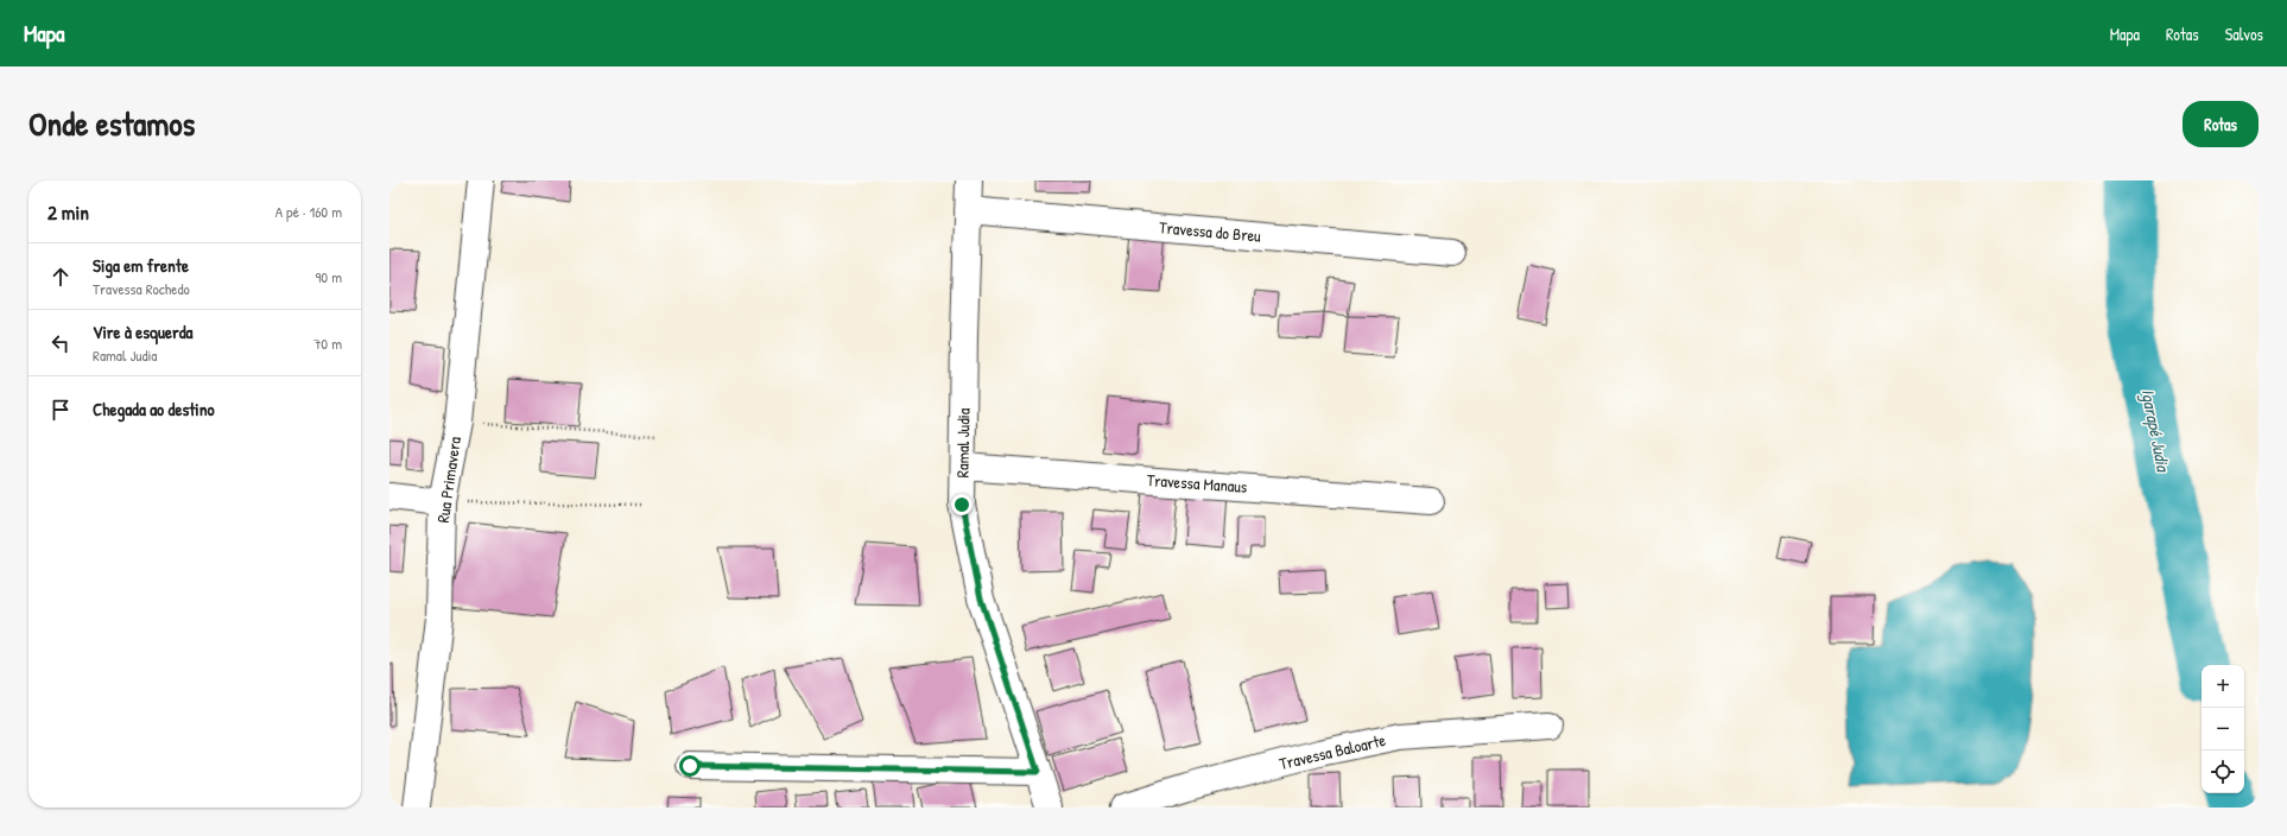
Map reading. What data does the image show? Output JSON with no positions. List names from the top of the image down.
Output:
{
  "streets": {
    "street": [
      "Travessa do Breu",
      "Ramal Judia",
      "Rua Primavera",
      "Travessa Manaus",
      "Travessa Baloarte"
    ]
  },
  "crossings": [
    ["Travessa do Breu", "Ramal Judia"],
    ["Ramal Judia", "Travessa Manaus"]
  ],
  "water": ["Igarapé Judia"],
  "page": {
    "header": "Mapa",
    "nav": ["Mapa", "Rotas", "Salvos"],
    "title": "Onde estamos",
    "buttons": "Rotas",
    "heading": ["2 min", "A pé · 160 m"],
    "list": [
      ["Siga em frente", "Travessa Rochedo", "90 m"],
      ["Vire à esquerda", "Ramal Judia", "70 m"],
      "Chegada ao destino"
    ],
    "map_buttons": ["+", "−"]
  }
}
